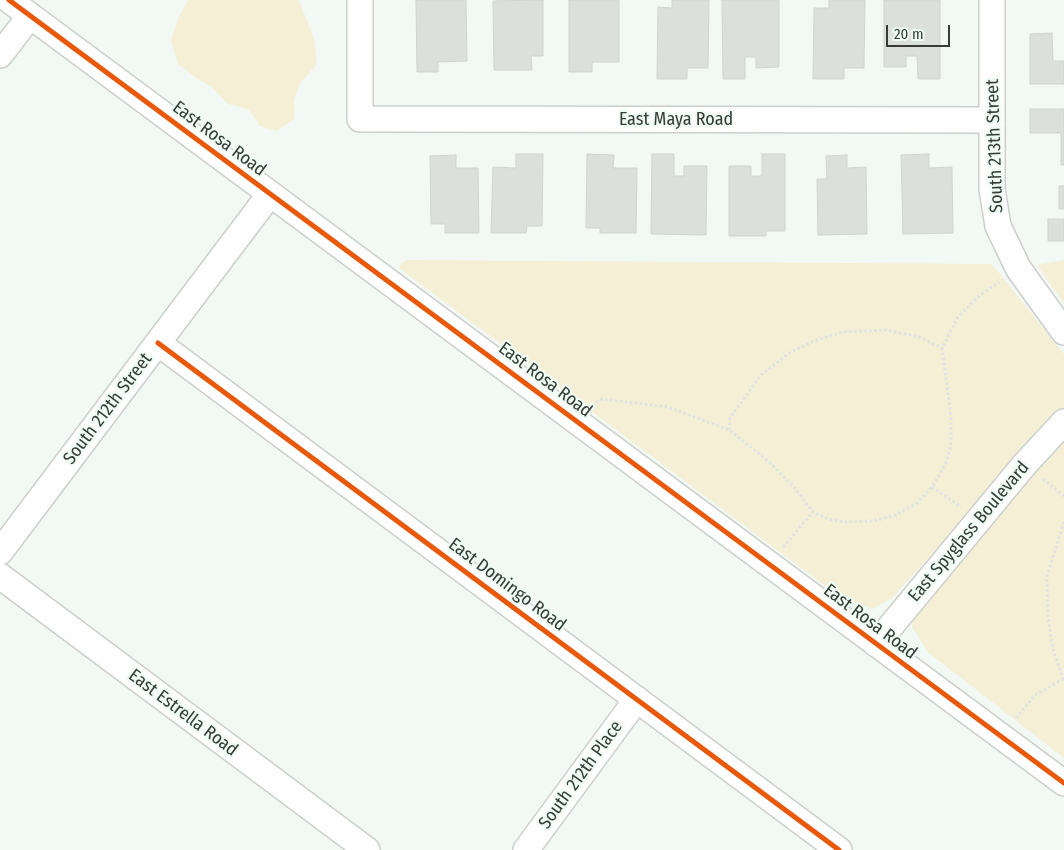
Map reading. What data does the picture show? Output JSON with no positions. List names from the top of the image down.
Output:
{
  "streets": {
    "street": [
      "East Maya Road",
      "East Rosa Road",
      "South 213th Street",
      "South 212th Street",
      "East Spyglass Boulevard",
      "East Domingo Road",
      "East Estrella Road",
      "South 212th Place"
    ]
  },
  "crossings": [
    ["East Maya Road", "South 213th Street"],
    ["East Rosa Road", "South 212th Street"],
    ["East Rosa Road", "East Spyglass Boulevard"],
    ["South 212th Street", "East Domingo Road"],
    ["East Domingo Road", "South 212th Place"]
  ],
  "scale_bar": "20 m"
}
